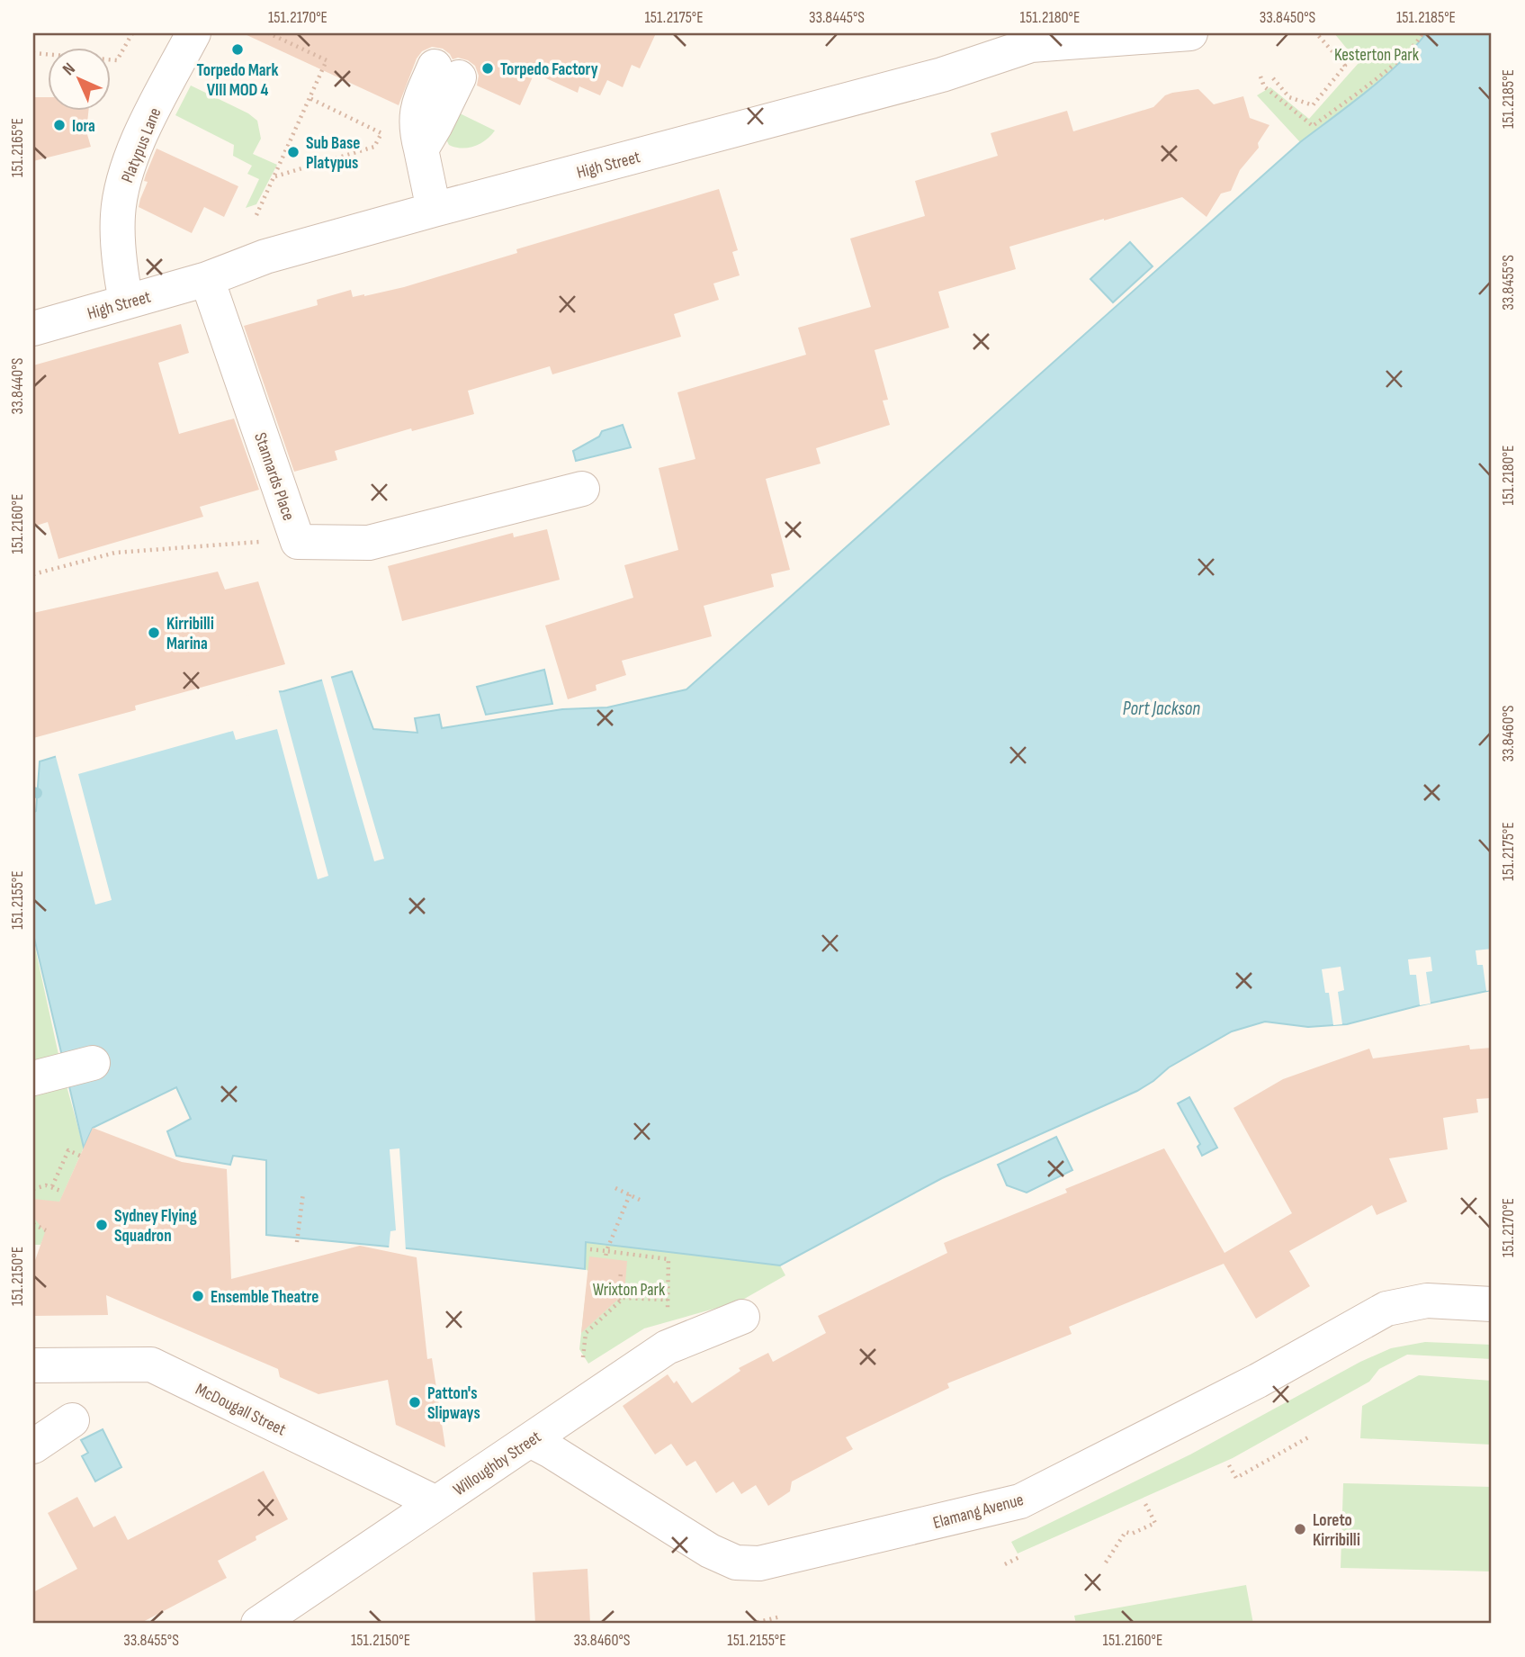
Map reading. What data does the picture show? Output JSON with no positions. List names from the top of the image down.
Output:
{
  "streets": {
    "street": [
      "Platypus Lane",
      "High Street",
      "Stannards Place",
      "McDougall Street",
      "Willoughby Street",
      "Elamang Avenue"
    ]
  },
  "crossings": [
    ["Platypus Lane", "High Street"],
    ["High Street", "Stannards Place"],
    ["McDougall Street", "Willoughby Street"],
    ["Willoughby Street", "Elamang Avenue"]
  ],
  "water": ["Port Jackson"],
  "parks": ["Kesterton Park", "Wrixton Park"],
  "places": [
    "Torpedo Mark VIII MOD 4",
    "Torpedo Factory",
    "Iora",
    "Sub Base Platypus",
    "Kirribilli Marina",
    "Sydney Flying Squadron",
    "Ensemble Theatre",
    "Patton's Slipways",
    "Loreto Kirribilli"
  ],
  "north": "top left",
  "coordinates": [
    "151.2170°E",
    "151.2175°E",
    "33.8445°S",
    "151.2180°E",
    "33.8450°S",
    "151.2185°E",
    "151.2165°E",
    "33.8455°S",
    "33.8440°S",
    "151.2160°E",
    "33.8460°S",
    "151.2155°E",
    "151.2150°E"
  ]
}
